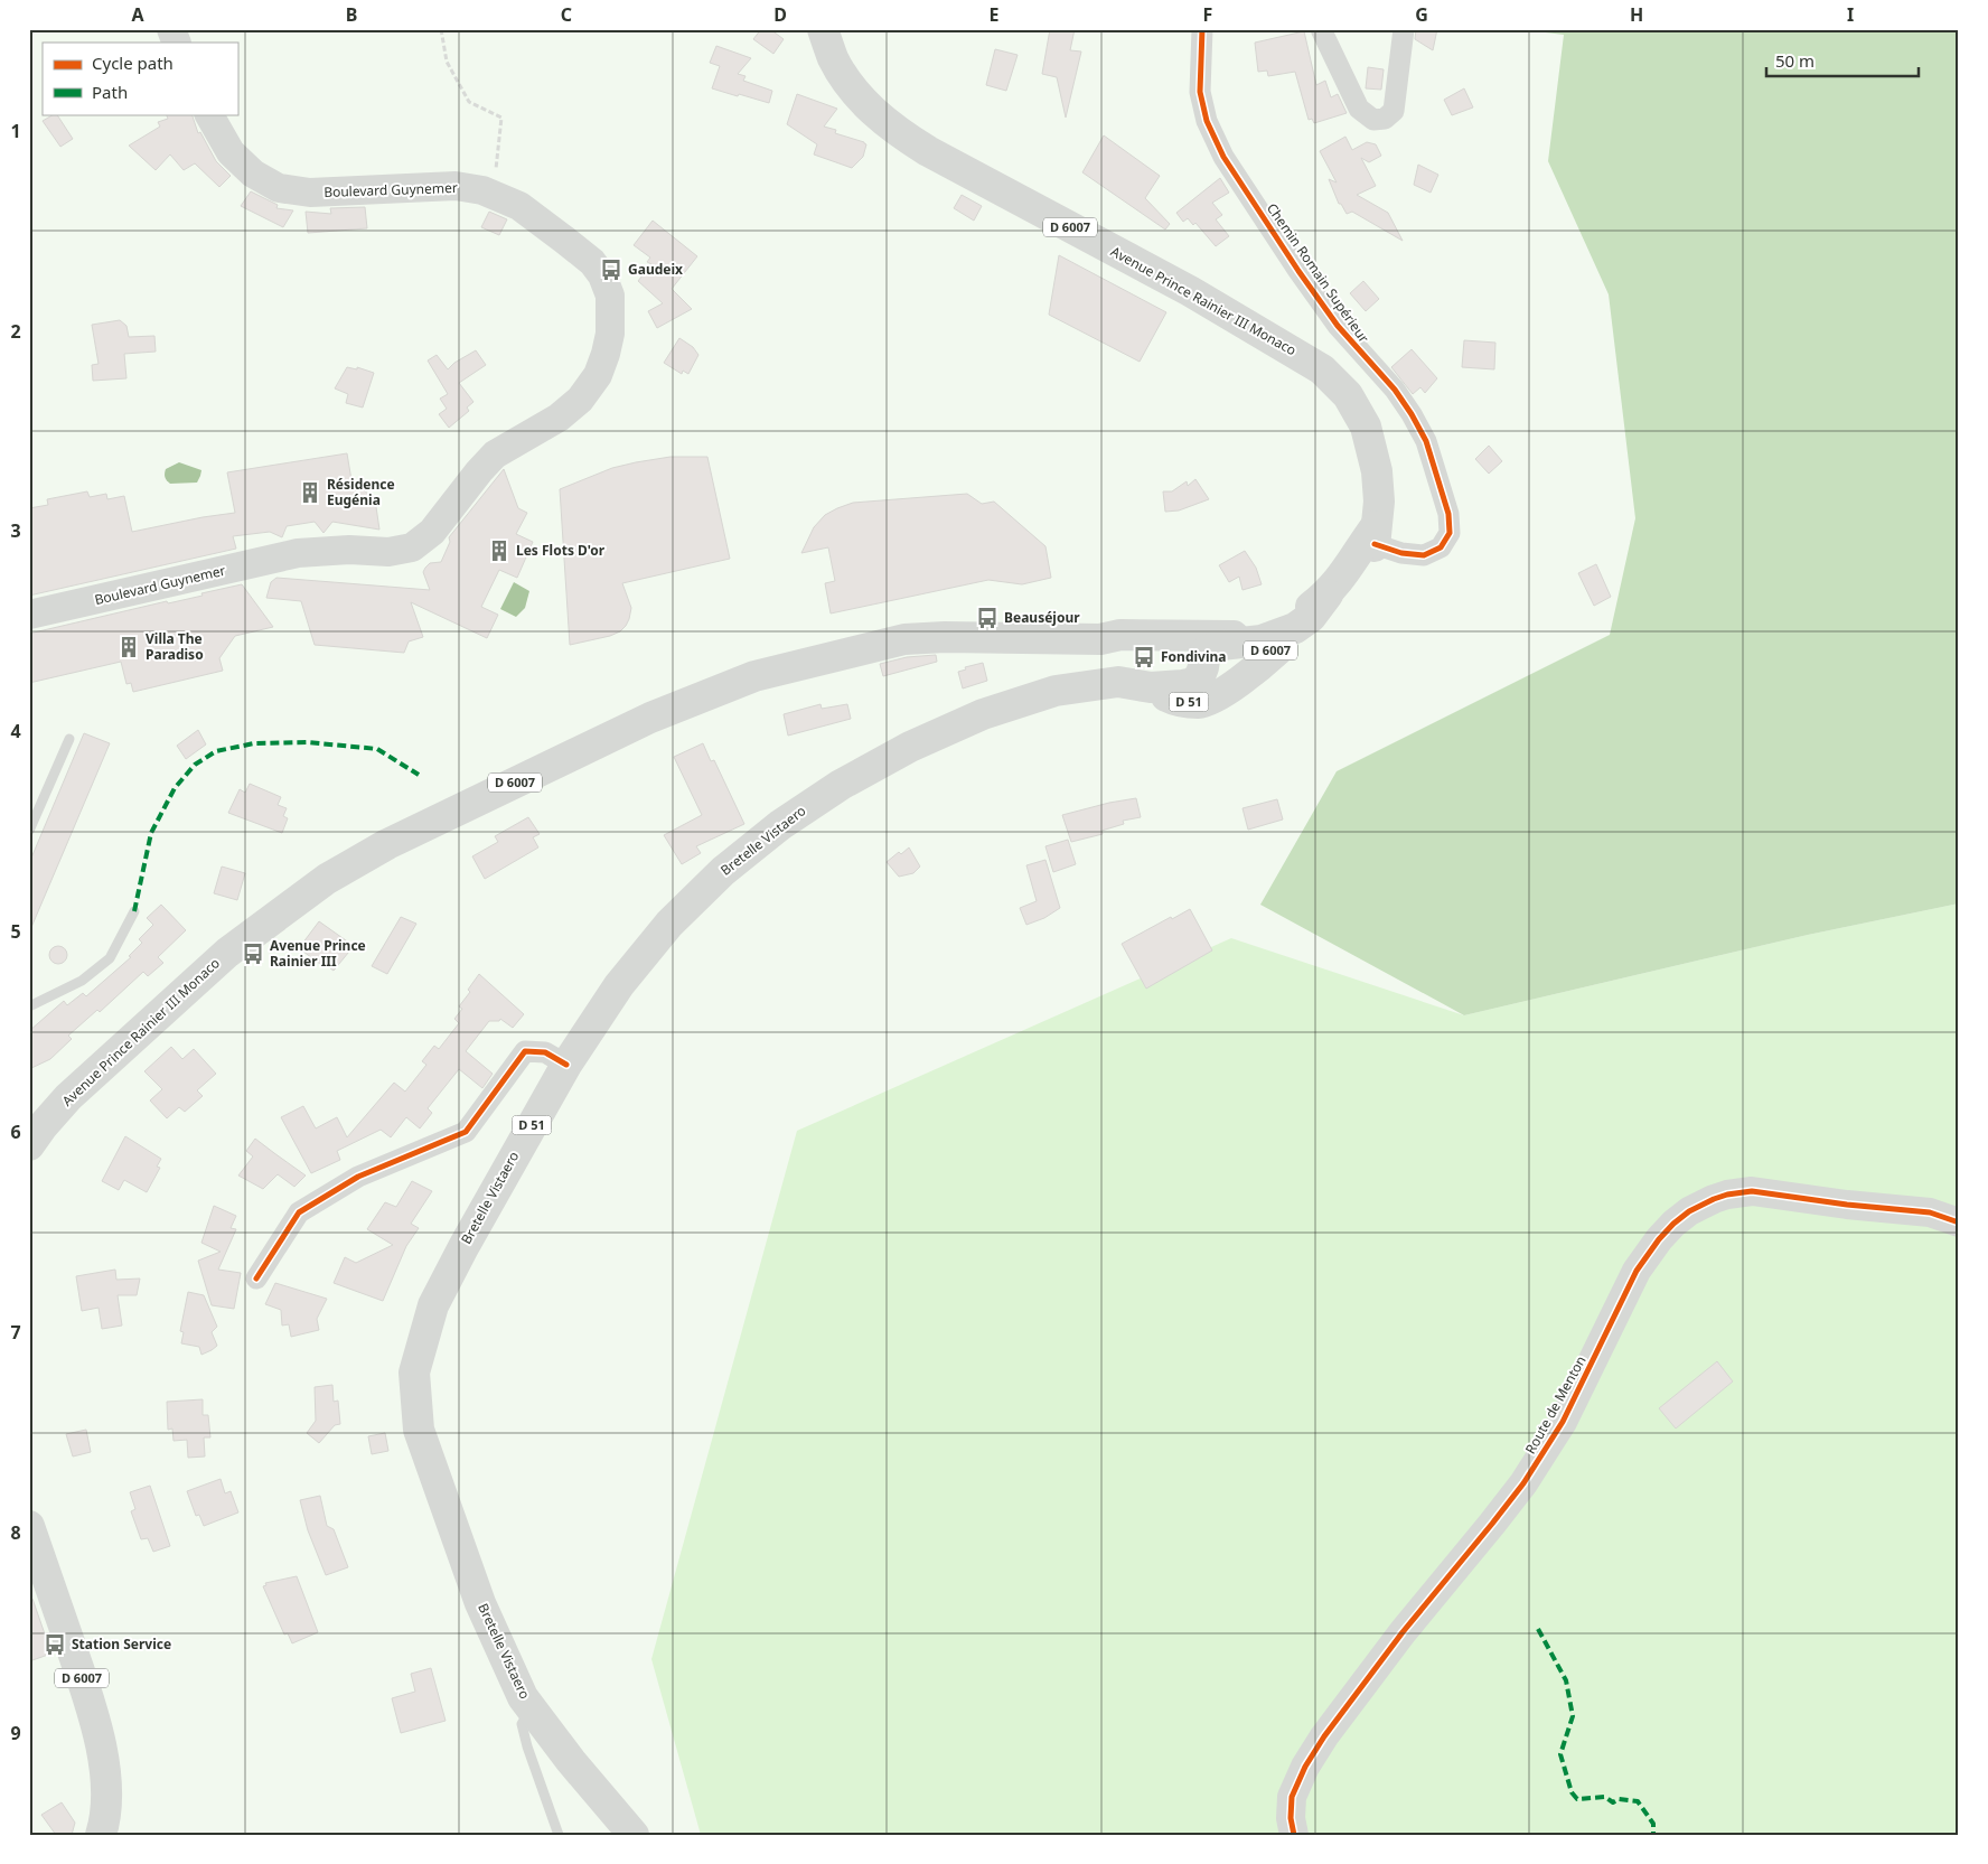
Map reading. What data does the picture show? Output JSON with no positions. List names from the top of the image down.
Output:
{
  "streets": {
    "main road": [
      "Boulevard Guynemer",
      "D 6007",
      "Avenue Prince Rainier III Monaco",
      "D 51",
      "Bretelle Vistaero",
      "Route de Menton"
    ],
    "street": ["Chemin Romain Supérieur"]
  },
  "crossings": [
    ["Chemin Romain Supérieur", "Avenue Prince Rainier III Monaco"],
    ["Avenue Prince Rainier III Monaco", "D 51"],
    ["Avenue Prince Rainier III Monaco", "Bretelle Vistaero"],
    ["D 51", "Bretelle Vistaero"]
  ],
  "places": {
    "bus stop": [
      "Gaudeix",
      "Beauséjour",
      "Fondivina",
      "Avenue Prince Rainier III",
      "Station Service"
    ],
    "building": ["Résidence Eugénia", "Les Flots D'or", "Villa The Paradiso"]
  },
  "legend": ["Cycle path", "Path"],
  "scale_bar": "50 m",
  "grid": {
    "columns": [
      "A",
      "B",
      "C",
      "D",
      "E",
      "F",
      "G",
      "H",
      "I"
    ],
    "rows": [
      "1",
      "2",
      "3",
      "4",
      "5",
      "6",
      "7",
      "8",
      "9"
    ]
  }
}
